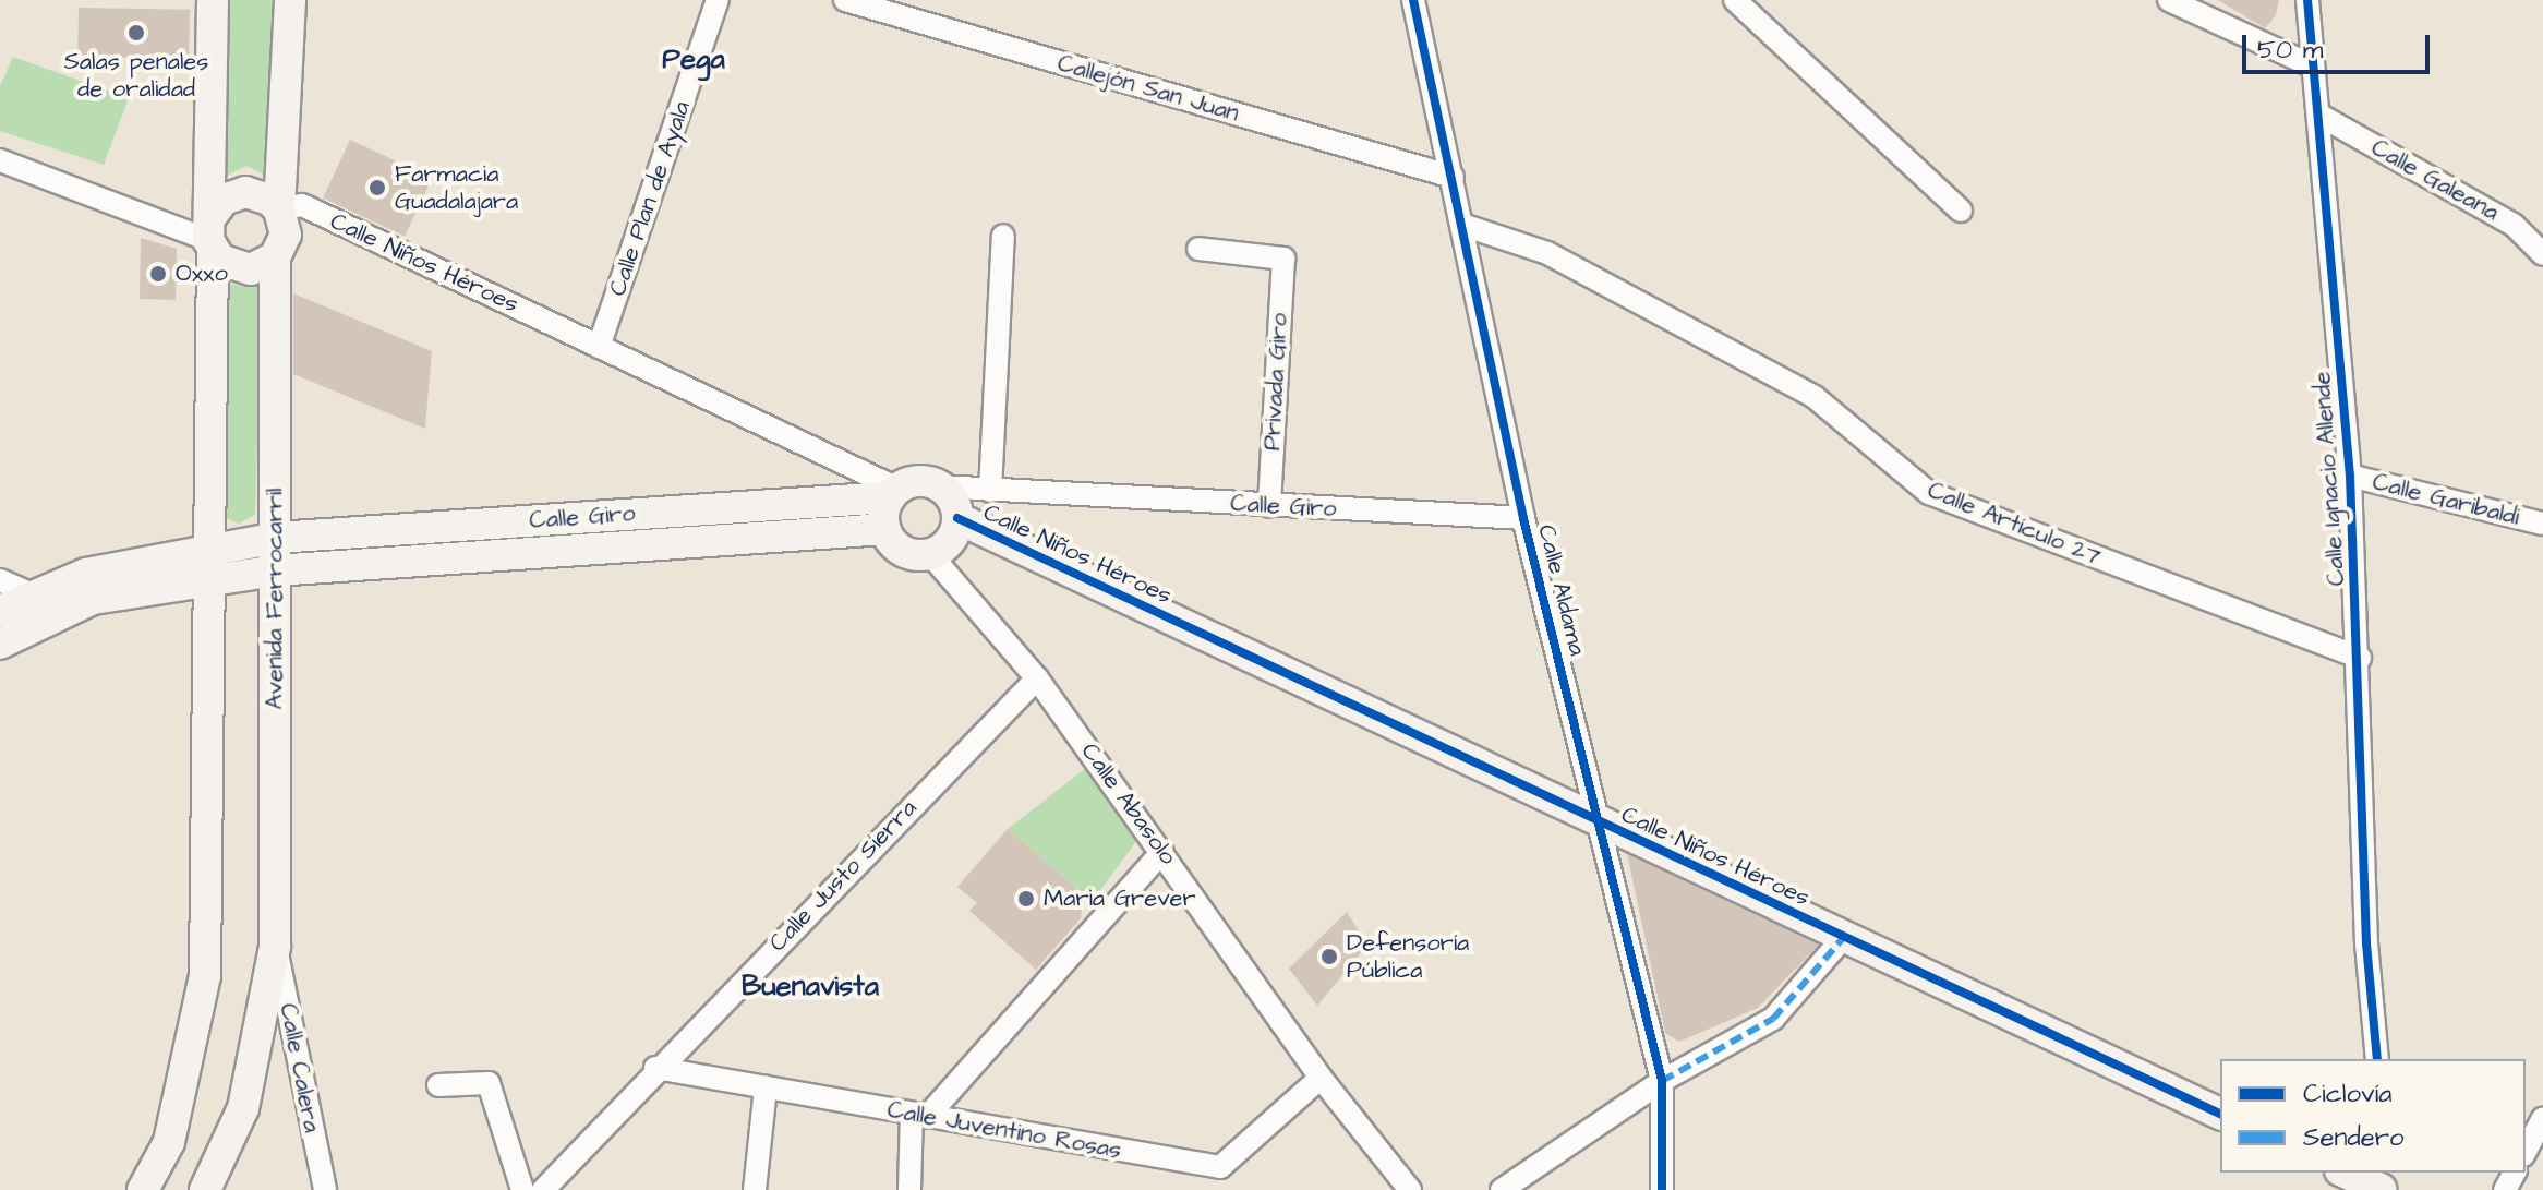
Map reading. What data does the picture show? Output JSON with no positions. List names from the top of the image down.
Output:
{
  "streets": {
    "street": [
      "Callejón San Juan",
      "Calle Galeana",
      "Calle Plan de Ayala",
      "Calle Niños Héroes",
      "Privada Giro",
      "Calle Ignacio Allende",
      "Calle Garibaldi",
      "Calle Giro",
      "Calle Artículo 27",
      "Calle Aldama",
      "Avenida Ferrocarril",
      "Calle Abasolo",
      "Calle Justo Sierra",
      "Calle Calera",
      "Calle Juventino Rosas"
    ]
  },
  "crossings": [
    ["Callejón San Juan", "Calle Aldama"],
    ["Calle Galeana", "Calle Ignacio Allende"],
    ["Calle Plan de Ayala", "Calle Niños Héroes"],
    ["Calle Niños Héroes", "Calle Giro"],
    ["Calle Niños Héroes", "Calle Aldama"],
    ["Calle Niños Héroes", "Avenida Ferrocarril"],
    ["Calle Niños Héroes", "Calle Abasolo"],
    ["Privada Giro", "Calle Giro"],
    ["Calle Ignacio Allende", "Calle Garibaldi"],
    ["Calle Ignacio Allende", "Calle Artículo 27"],
    ["Calle Giro", "Calle Aldama"],
    ["Calle Giro", "Avenida Ferrocarril"],
    ["Calle Giro", "Calle Abasolo"],
    ["Calle Artículo 27", "Calle Aldama"],
    ["Avenida Ferrocarril", "Calle Calera"],
    ["Calle Abasolo", "Calle Justo Sierra"],
    ["Calle Abasolo", "Calle Juventino Rosas"],
    ["Calle Justo Sierra", "Calle Juventino Rosas"]
  ],
  "districts": ["Pega", "Buenavista"],
  "places": [
    "Salas penales de oralidad",
    "Farmacia Guadalajara",
    "Oxxo",
    "Maria Grever",
    "Defensoría Pública"
  ],
  "legend": ["Ciclovía", "Sendero"],
  "scale_bar": "50 m"
}
